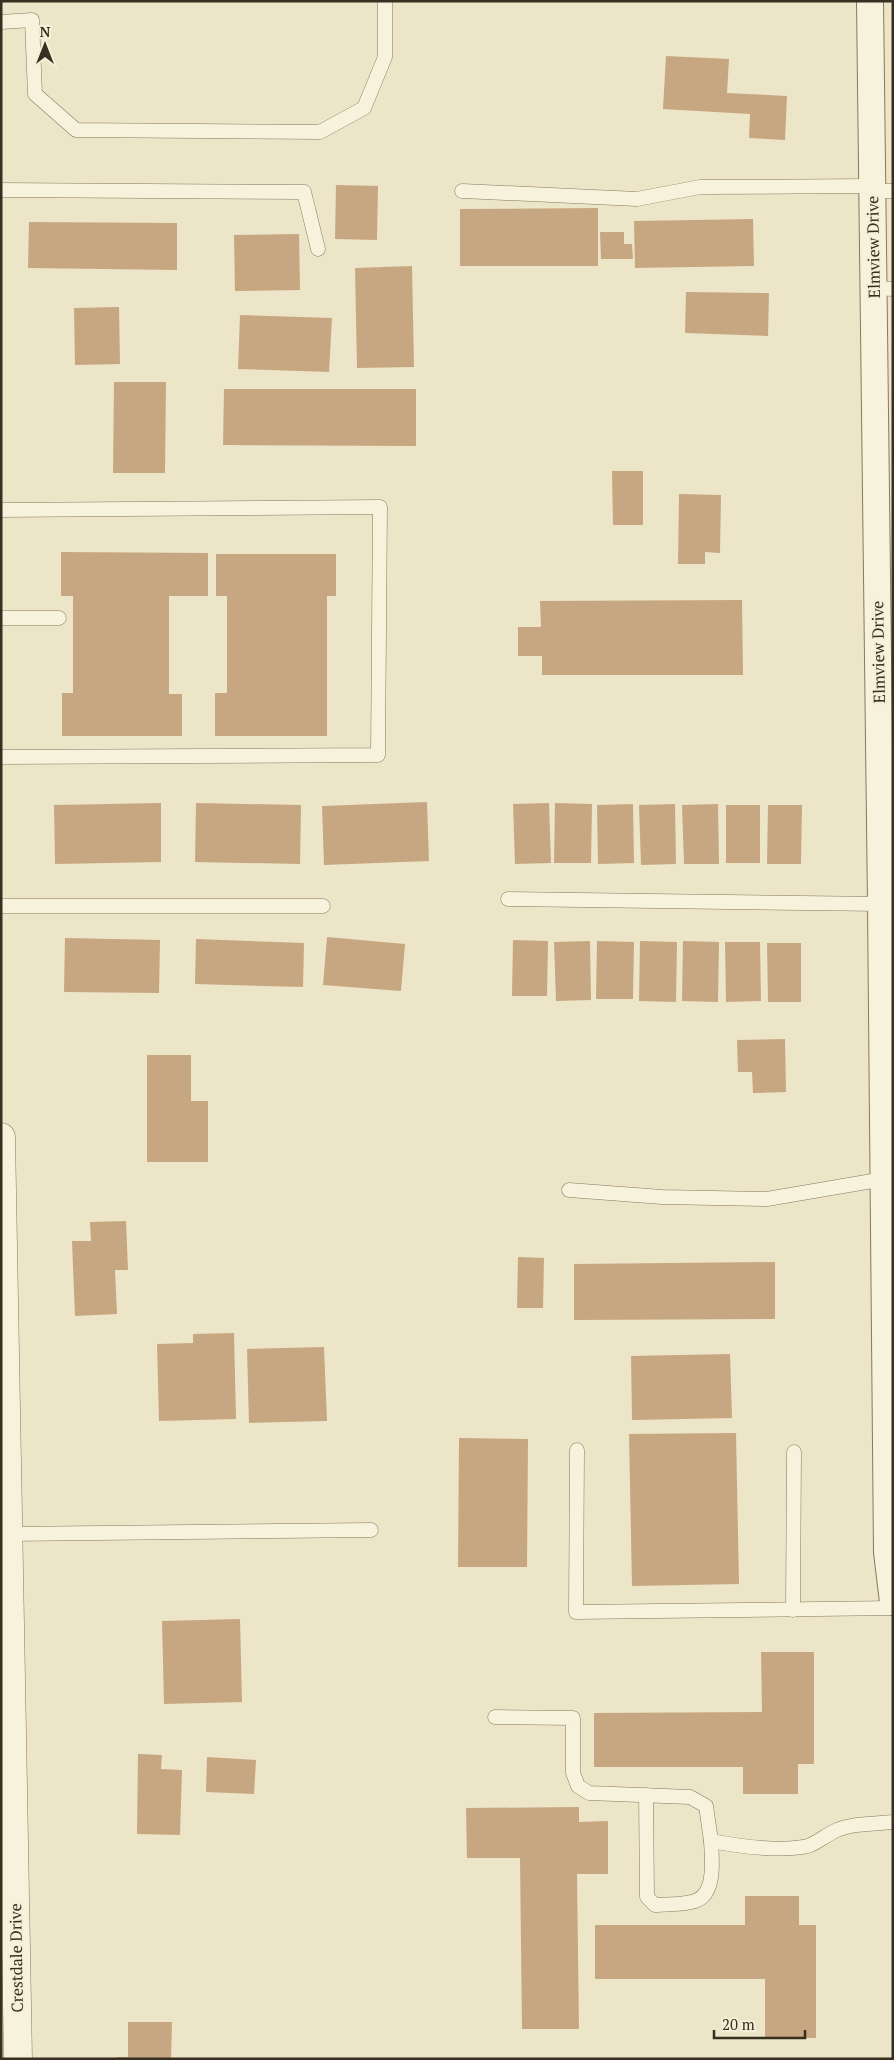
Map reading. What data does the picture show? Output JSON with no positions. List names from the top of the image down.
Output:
{
  "streets": {
    "street": ["Elmview Drive", "Crestdale Drive"]
  },
  "scale_bar": "20 m",
  "north": "top"
}
